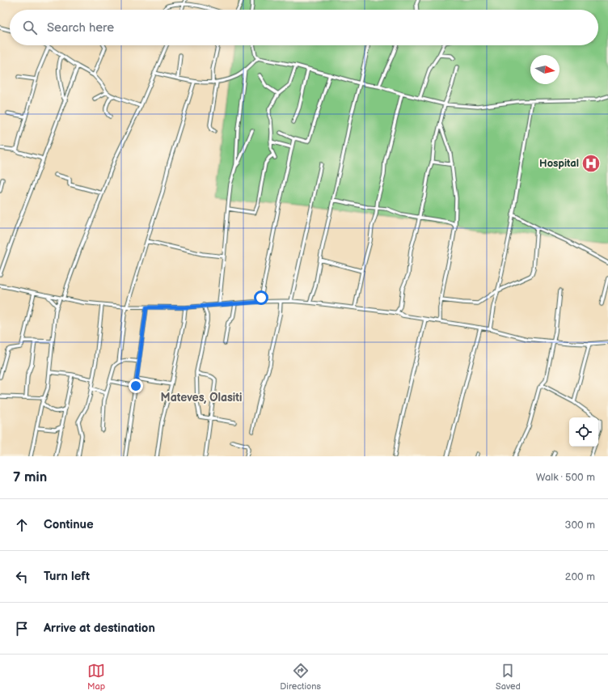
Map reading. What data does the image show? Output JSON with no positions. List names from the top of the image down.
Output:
{
  "districts": ["Mateves, Olasiti"],
  "places": {
    "hospital": ["Hospital"]
  },
  "north": "right",
  "page": {
    "search": "Search here",
    "heading": ["7 min", "Walk · 500 m"],
    "list": [
      ["Continue", "300 m"],
      ["Turn left", "200 m"],
      "Arrive at destination"
    ],
    "nav": ["Map", "Directions", "Saved"]
  }
}
